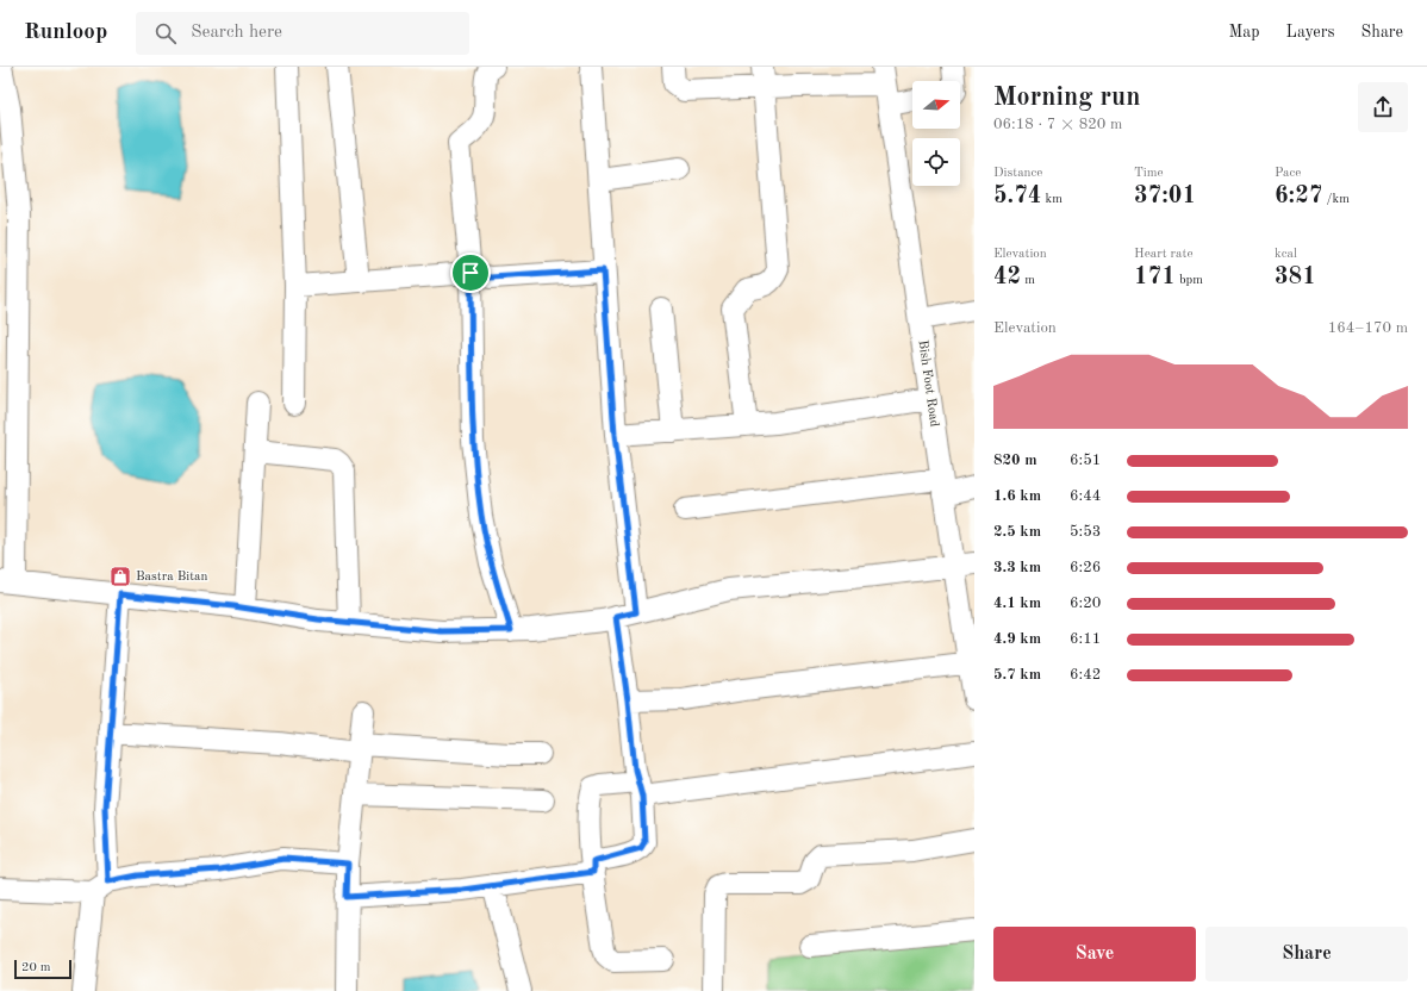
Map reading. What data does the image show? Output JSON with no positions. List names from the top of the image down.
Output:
{
  "streets": {
    "street": ["Bish Foot Road"]
  },
  "places": {
    "shop": ["Bastra Bitan"]
  },
  "scale_bar": "20 m",
  "north": "right",
  "page": {
    "header": "Runloop",
    "search": "Search here",
    "nav": ["Map", "Layers", "Share"],
    "heading": ["Morning run", "06:18 · 7 × 820 m"],
    "stats": [
      ["Distance", "5.74 km"],
      ["Time", "37:01"],
      ["Pace", "6:27 /km"],
      ["Elevation", "42 m"],
      ["Heart rate", "171 bpm"],
      ["kcal", "381"]
    ],
    "chart": ["Elevation", "164–170 m"],
    "list": [
      {
        "name": "820 m",
        "note": "6:51"
      },
      {
        "name": "1.6 km",
        "note": "6:44"
      },
      {
        "name": "2.5 km",
        "note": "5:53"
      },
      {
        "name": "3.3 km",
        "note": "6:26"
      },
      {
        "name": "4.1 km",
        "note": "6:20"
      },
      {
        "name": "4.9 km",
        "note": "6:11"
      },
      {
        "name": "5.7 km",
        "note": "6:42"
      }
    ],
    "buttons": ["Save", "Share"],
    "scale": "20 m"
  }
}
